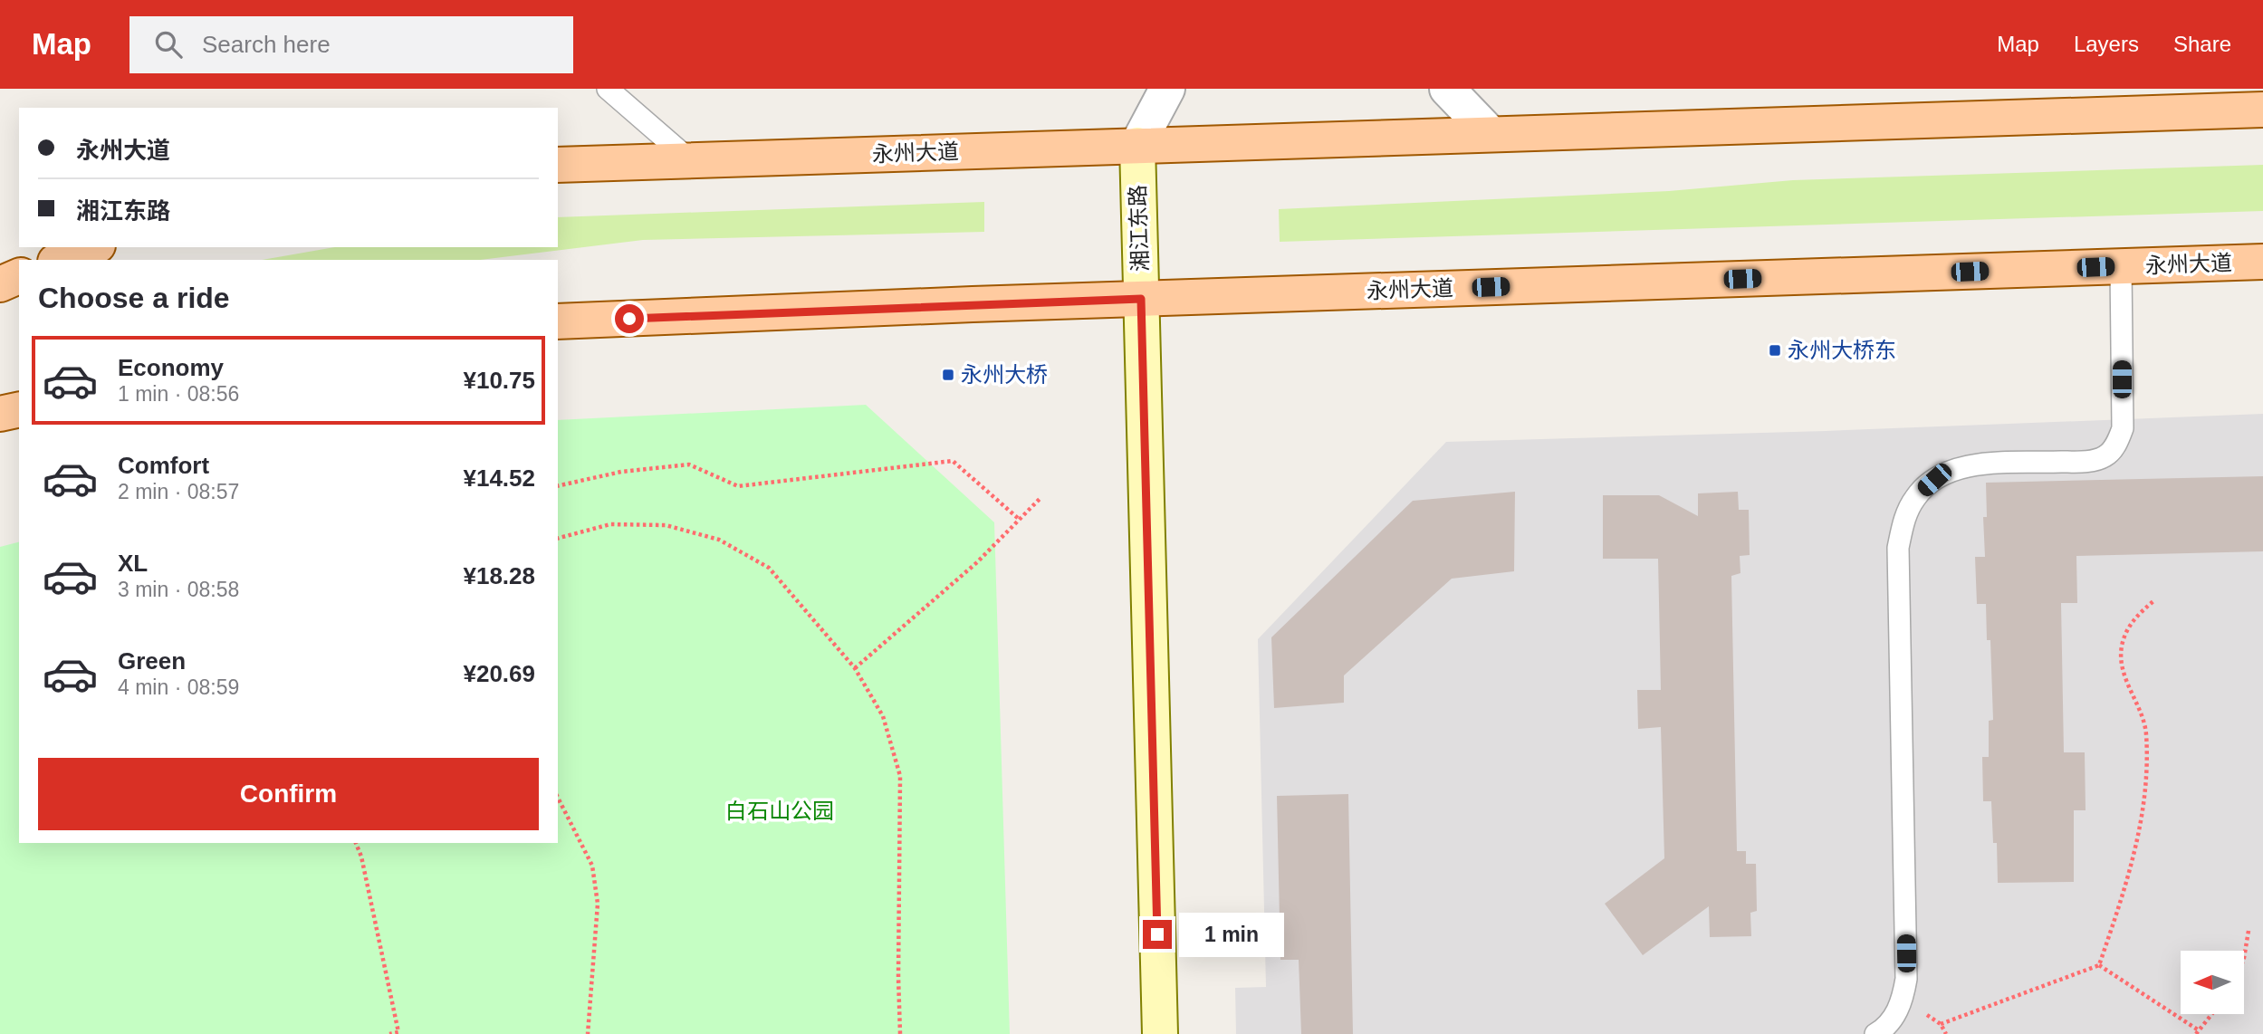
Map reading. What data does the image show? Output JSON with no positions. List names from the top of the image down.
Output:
{
  "streets": {
    "main road": ["永州大道", "湘江东路"]
  },
  "crossings": [
    ["永州大道", "湘江东路"]
  ],
  "parks": ["白石山公园"],
  "places": {
    "transit": ["永州大桥东", "永州大桥"]
  },
  "north": "left",
  "page": {
    "header": "Map",
    "search": "Search here",
    "nav": ["Map", "Layers", "Share"],
    "banner": ["永州大道", "湘江东路"],
    "heading": "Choose a ride",
    "list": [
      {
        "name": "Economy",
        "note": "1 min · 08:56",
        "value": "¥10.75"
      },
      {
        "name": "Comfort",
        "note": "2 min · 08:57",
        "value": "¥14.52"
      },
      {
        "name": "XL",
        "note": "3 min · 08:58",
        "value": "¥18.28"
      },
      {
        "name": "Green",
        "note": "4 min · 08:59",
        "value": "¥20.69"
      }
    ],
    "buttons": "Confirm",
    "bubble": "1 min"
  }
}
